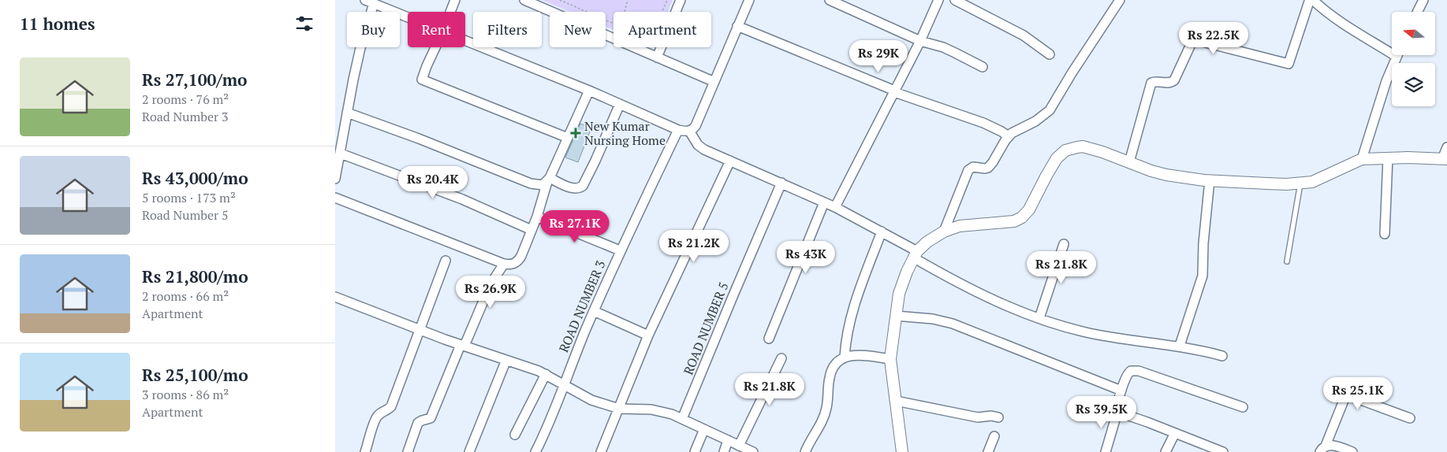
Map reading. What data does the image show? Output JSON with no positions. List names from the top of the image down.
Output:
{
  "streets": {
    "street": ["ROAD NUMBER 3", "ROAD NUMBER 5"]
  },
  "places": {
    "health": ["New Kumar Nursing Home"]
  },
  "north": "left",
  "page": {
    "heading": "11 homes",
    "chip": [
      "Buy",
      "Rent",
      "Filters",
      "New",
      "Apartment"
    ],
    "price": [
      "Rs 22.5K",
      "Rs 29K",
      "Rs 20.4K",
      "Rs 27.1K",
      "Rs 21.2K",
      "Rs 43K",
      "Rs 21.8K",
      "Rs 26.9K",
      "Rs 21.8K",
      "Rs 25.1K",
      "Rs 39.5K"
    ],
    "list": [
      {
        "name": "Rs 27,100/mo",
        "note": "2 rooms · 76 m² · Road Number 3"
      },
      {
        "name": "Rs 43,000/mo",
        "note": "5 rooms · 173 m² · Road Number 5"
      },
      {
        "name": "Rs 21,800/mo",
        "note": "2 rooms · 66 m² · Apartment"
      },
      {
        "name": "Rs 25,100/mo",
        "note": "3 rooms · 86 m² · Apartment"
      }
    ]
  }
}
